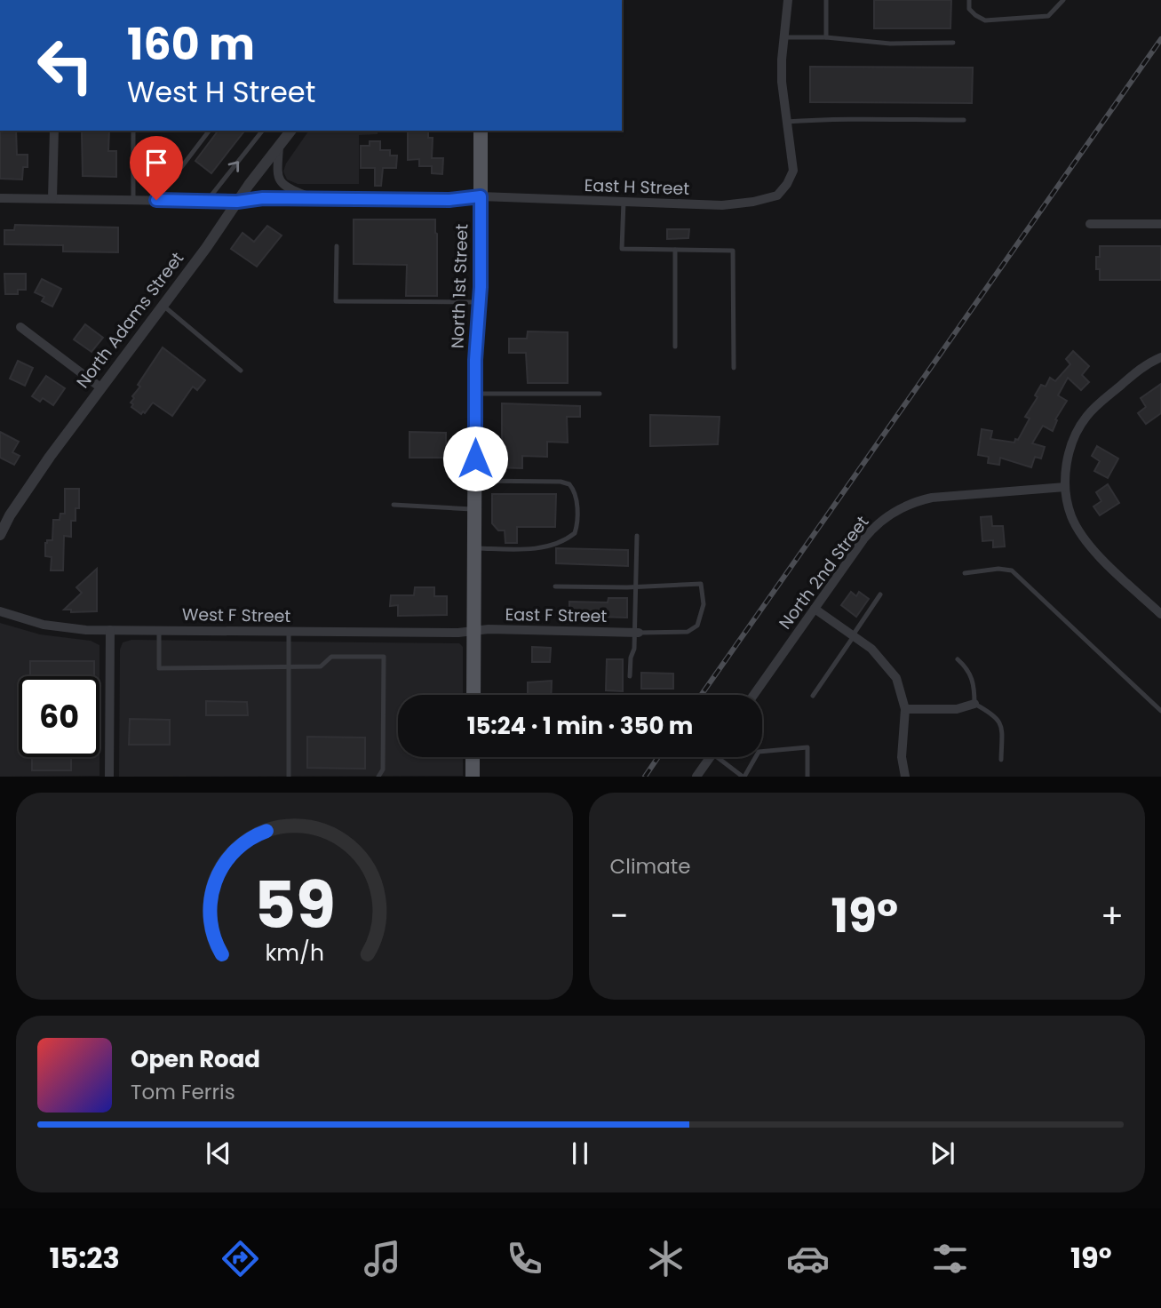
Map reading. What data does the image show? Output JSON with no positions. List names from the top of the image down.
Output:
{
  "streets": {
    "main road": ["North 1st Street"],
    "street": [
      "East H Street",
      "North Adams Street",
      "North 2nd Street",
      "West F Street",
      "East F Street"
    ]
  },
  "crossings": [
    ["East H Street", "North 1st Street"],
    ["East H Street", "North Adams Street"],
    ["North 1st Street", "West F Street"],
    ["North 1st Street", "East F Street"],
    ["West F Street", "East F Street"]
  ],
  "page": {
    "turn": ["160 m", "West H Street"],
    "limit": "60",
    "trip": "15:24 · 1 min · 350 m",
    "tile": "Climate",
    "heat": ["−", "19°", "+"],
    "song": ["Open Road", "Tom Ferris"],
    "tabs": ["15:23", "19°"],
    "gauge": ["59", "km/h"]
  }
}
